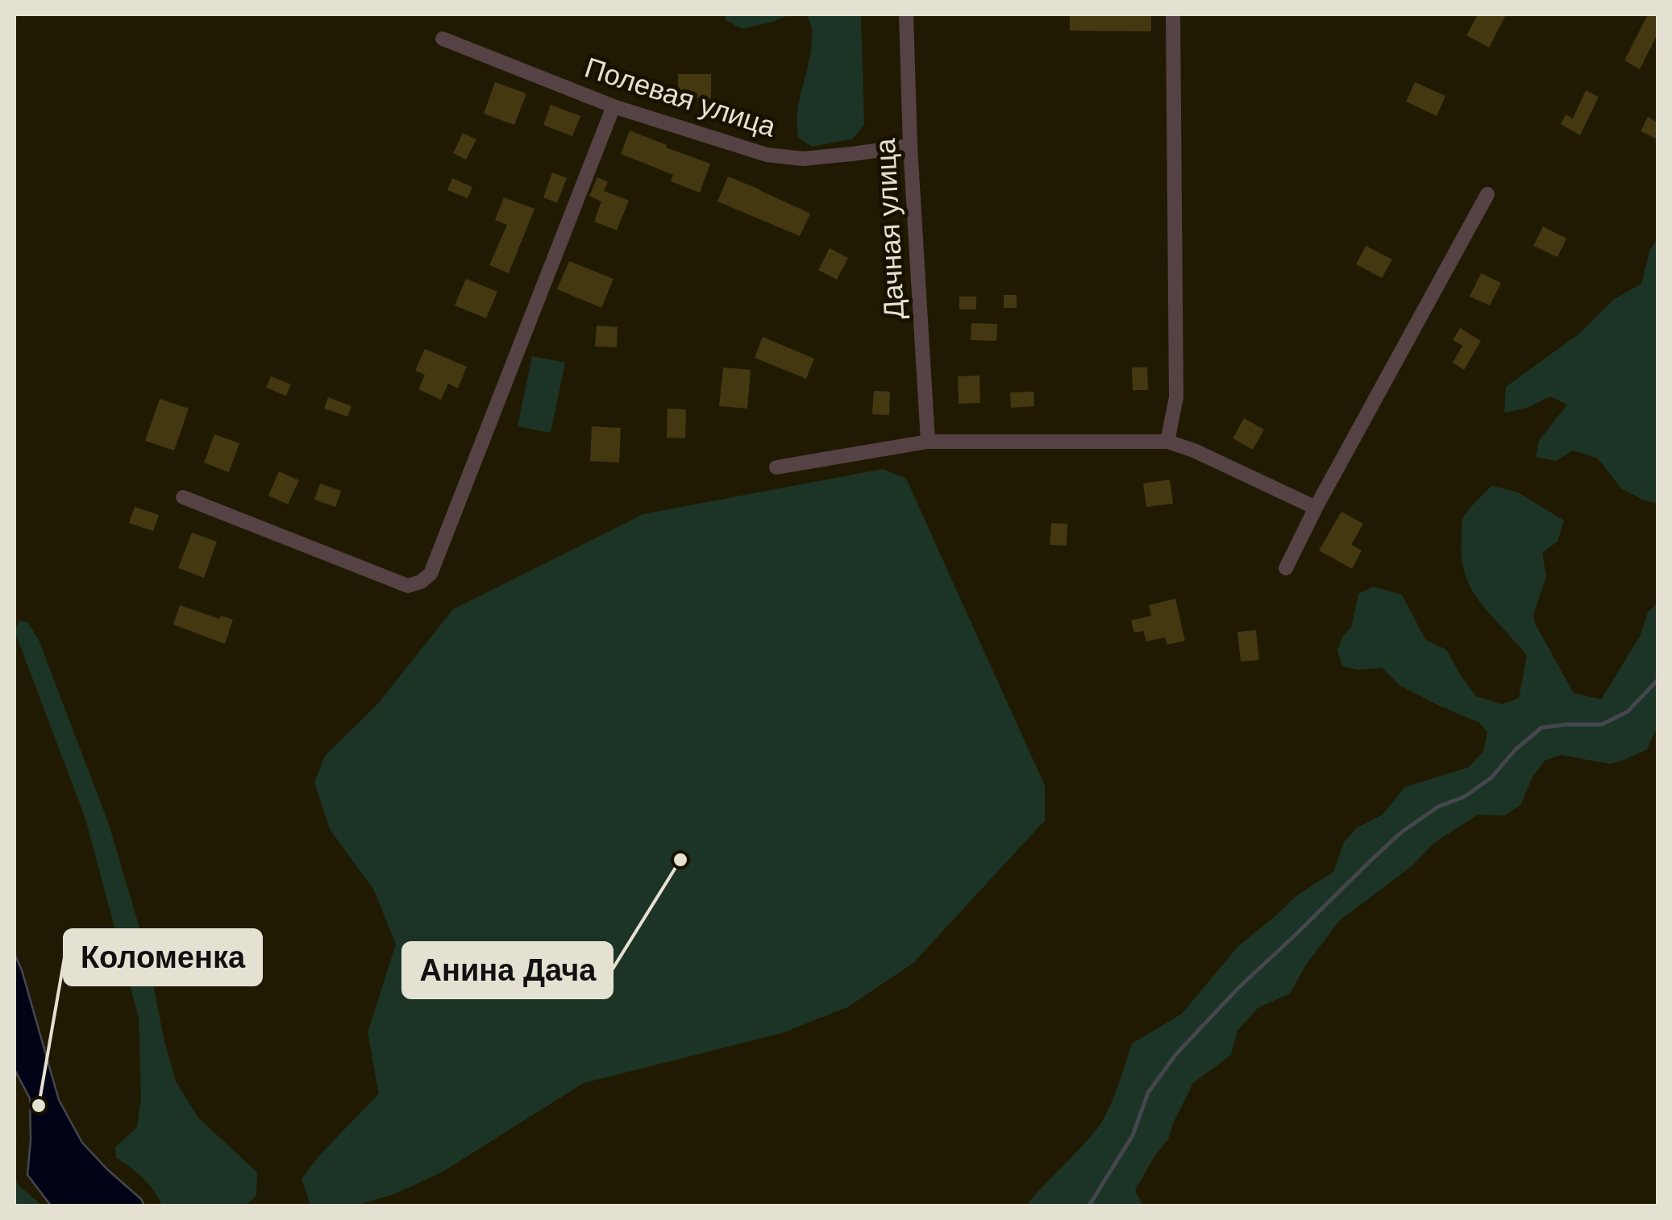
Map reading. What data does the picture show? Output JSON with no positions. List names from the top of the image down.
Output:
{
  "streets": {
    "street": ["Полевая улица", "Дачная улица"]
  },
  "crossings": [
    ["Полевая улица", "Дачная улица"]
  ],
  "places": ["Анина Дача", "Коломенка"]
}
